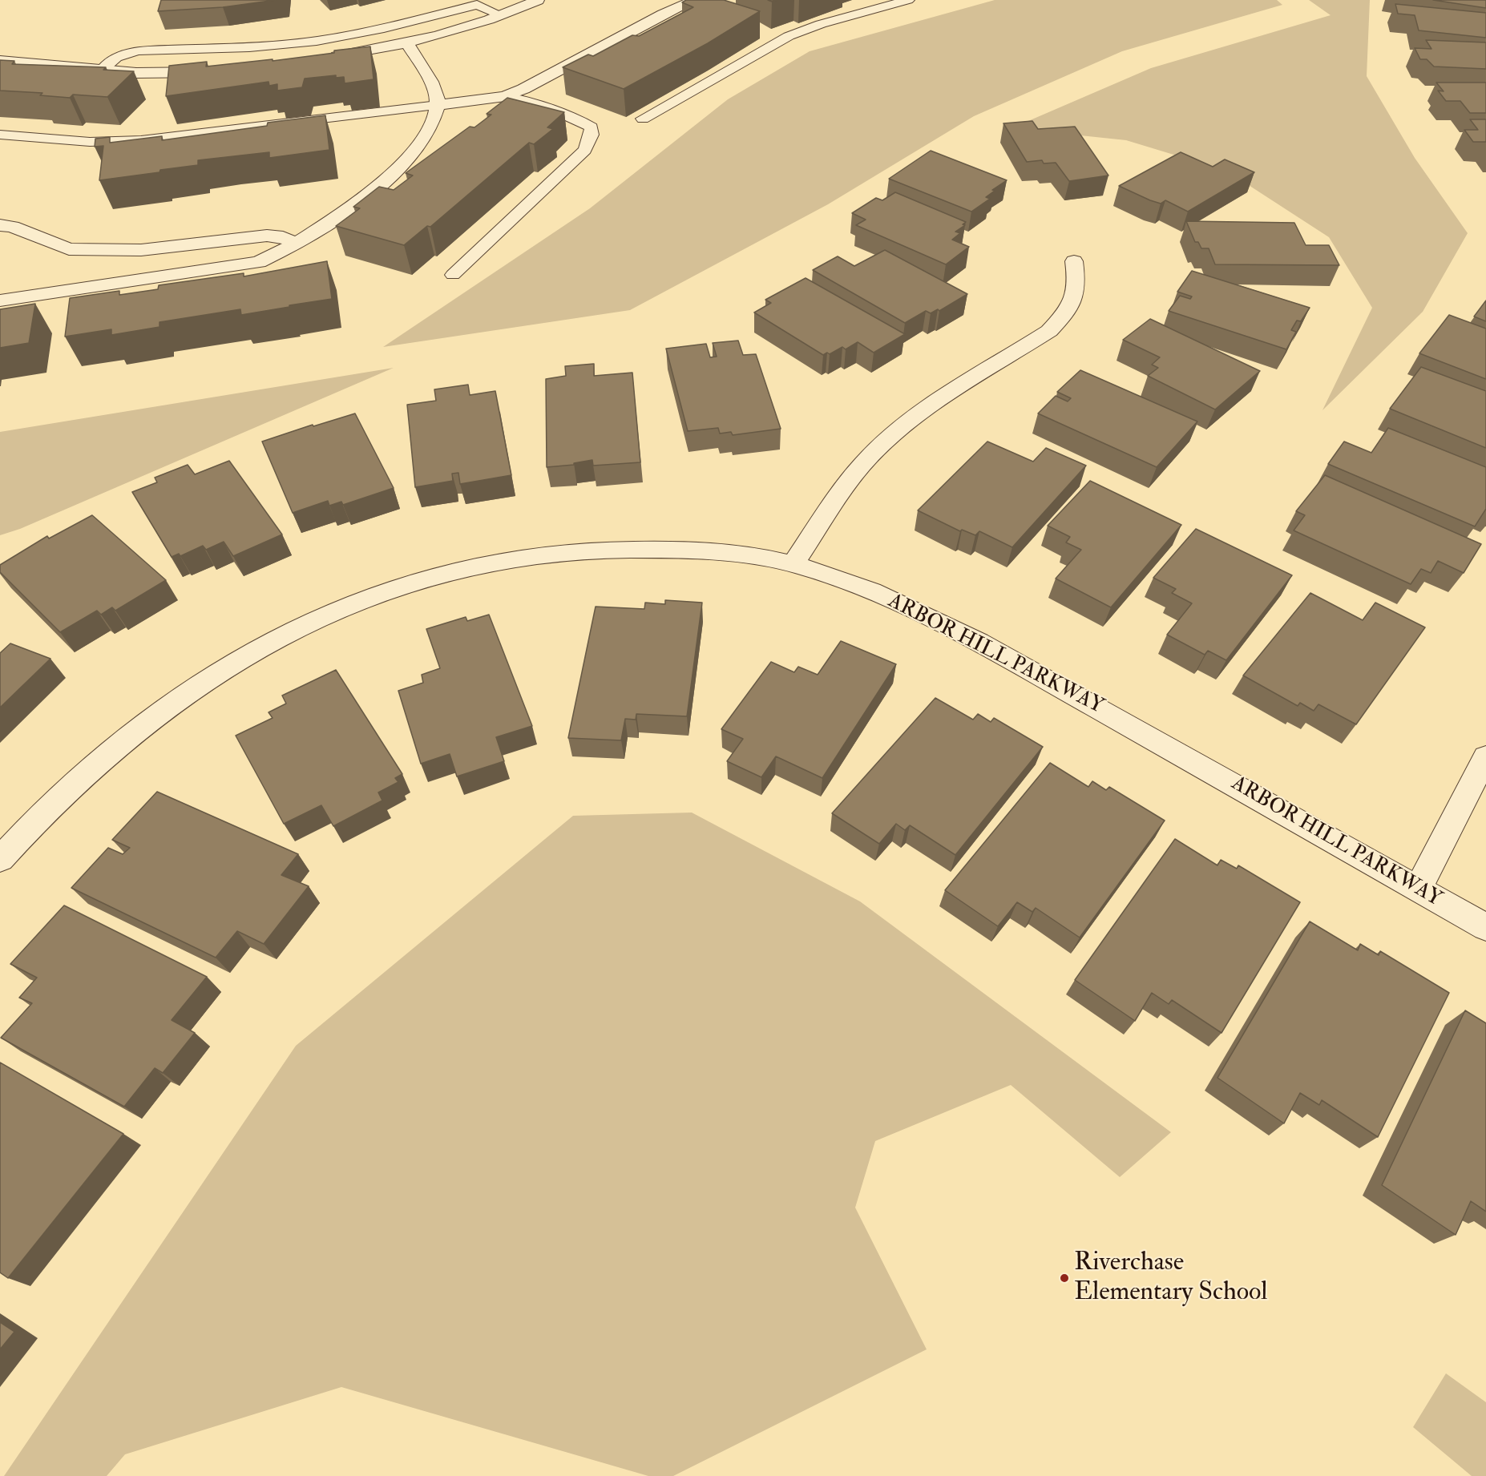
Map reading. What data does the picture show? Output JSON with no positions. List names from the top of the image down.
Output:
{
  "streets": {
    "street": ["ARBOR HILL PARKWAY"]
  },
  "places": ["Riverchase Elementary School"]
}
